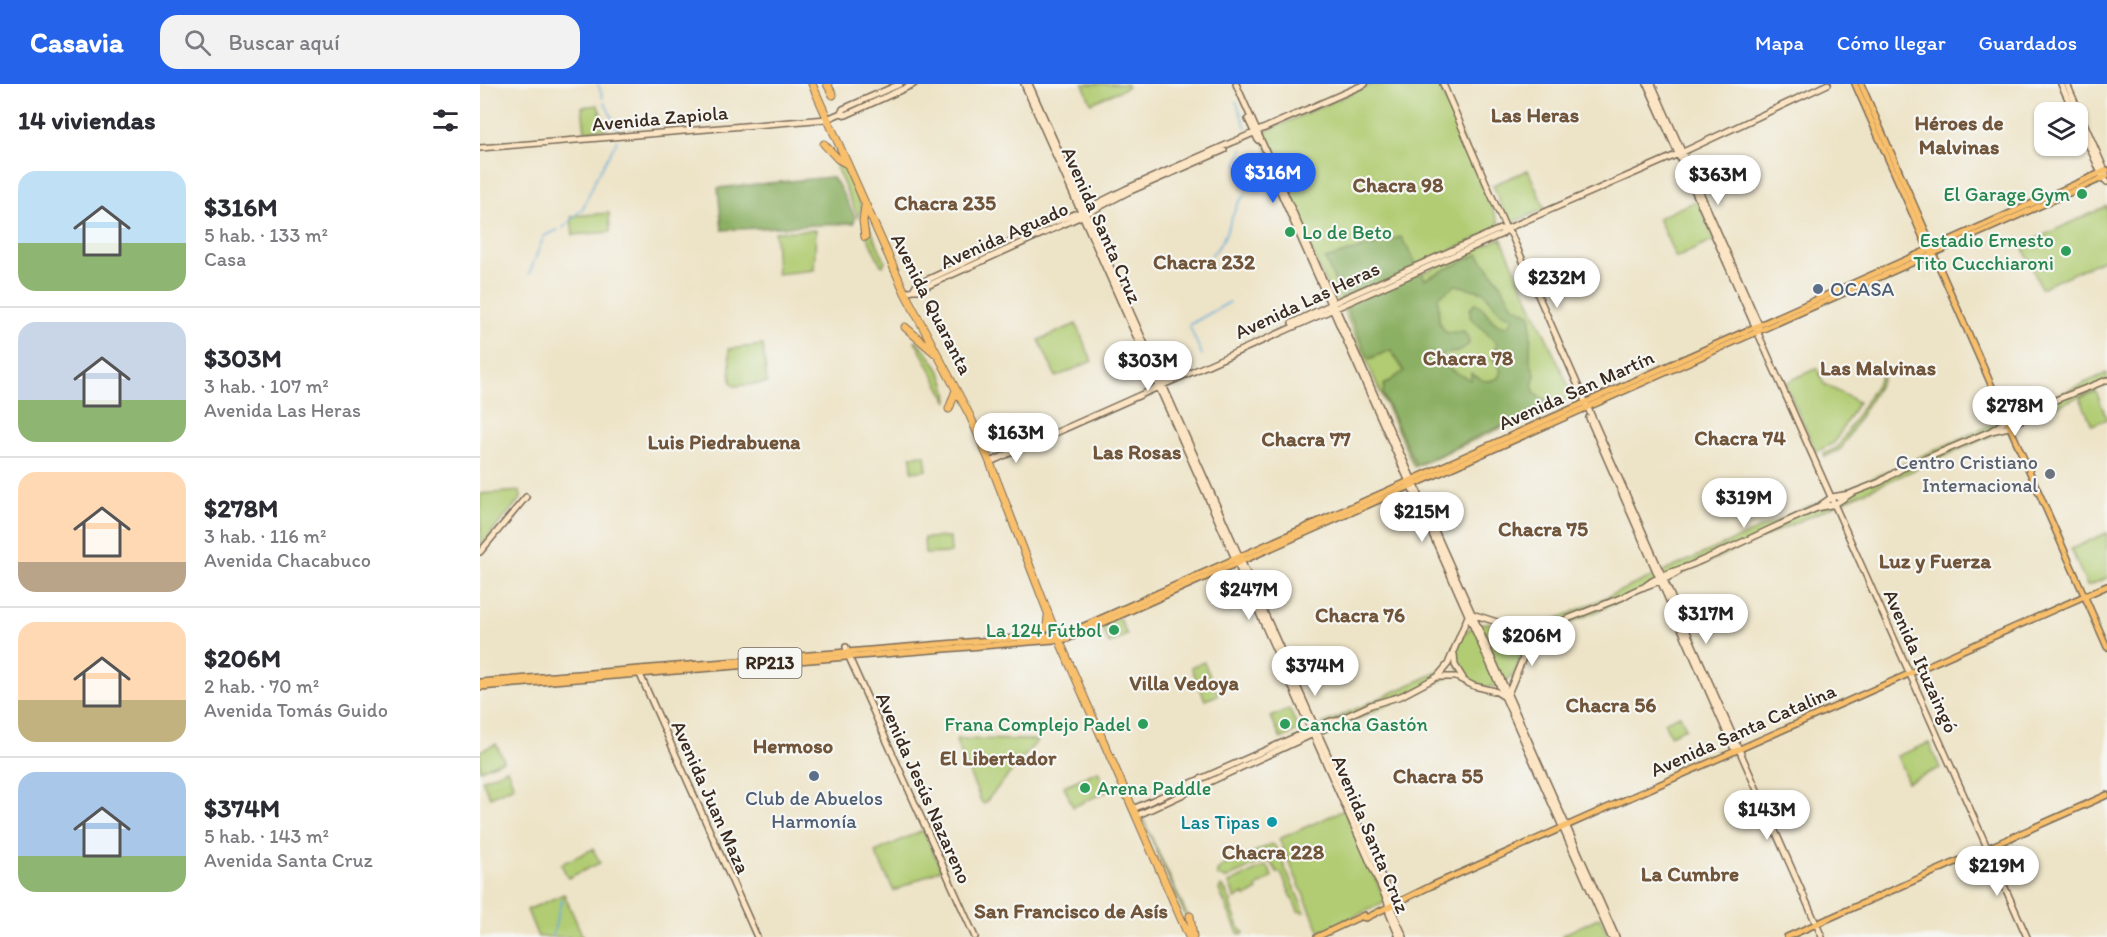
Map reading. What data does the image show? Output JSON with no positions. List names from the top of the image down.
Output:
{
  "streets": {
    "highway": ["Avenida Quaranta"],
    "main road": [
      "Avenida Zapiola",
      "Avenida Santa Cruz",
      "Avenida Aguado",
      "Avenida Las Heras",
      "Avenida San Martín",
      "Avenida Ituzaingó",
      "RP213",
      "Avenida Santa Catalina",
      "Avenida Jesús Nazareno",
      "Avenida Juan Maza"
    ]
  },
  "crossings": [
    ["Avenida Zapiola", "Avenida Quaranta"],
    ["Avenida Santa Cruz", "Avenida Aguado"],
    ["Avenida Santa Cruz", "Avenida Las Heras"],
    ["Avenida Santa Cruz", "Avenida San Martín"],
    ["Avenida Santa Cruz", "Avenida Santa Catalina"],
    ["Avenida Aguado", "Avenida Quaranta"],
    ["Avenida Las Heras", "Avenida Quaranta"],
    ["Avenida Las Heras", "Avenida Ituzaingó"],
    ["Avenida Quaranta", "Avenida San Martín"],
    ["Avenida Quaranta", "RP213"],
    ["Avenida San Martín", "Avenida Ituzaingó"],
    ["Avenida San Martín", "RP213"],
    ["Avenida Ituzaingó", "Avenida Santa Catalina"],
    ["RP213", "Avenida Jesús Nazareno"],
    ["RP213", "Avenida Juan Maza"]
  ],
  "districts": [
    "Las Heras",
    "Héroes de Malvinas",
    "Chacra 98",
    "Chacra 235",
    "Chacra 232",
    "Chacra 78",
    "Las Malvinas",
    "Chacra 74",
    "Chacra 77",
    "Luis Piedrabuena",
    "Las Rosas",
    "Chacra 75",
    "Luz y Fuerza",
    "Chacra 76",
    "Villa Vedoya",
    "Chacra 56",
    "Hermoso",
    "El Libertador",
    "Chacra 55",
    "Chacra 228",
    "La Cumbre",
    "San Francisco de Asís"
  ],
  "places": [
    "El Garage Gym",
    "Lo de Beto",
    "Estadio Ernesto Tito Cucchiaroni",
    "OCASA",
    "Centro Cristiano Internacional",
    "La 124 Fútbol",
    "Frana Complejo Padel",
    "Cancha Gastón",
    "Club de Abuelos Harmonía",
    "Arena Paddle",
    "Las Tipas"
  ],
  "page": {
    "header": "Casavia",
    "search": "Buscar aquí",
    "nav": ["Mapa", "Cómo llegar", "Guardados"],
    "heading": "14 viviendas",
    "price": [
      "$316M",
      "$363M",
      "$232M",
      "$303M",
      "$278M",
      "$163M",
      "$319M",
      "$215M",
      "$247M",
      "$317M",
      "$206M",
      "$374M",
      "$143M",
      "$219M"
    ],
    "list": [
      {
        "name": "$316M",
        "note": "5 hab. · 133 m² · Casa"
      },
      {
        "name": "$303M",
        "note": "3 hab. · 107 m² · Avenida Las Heras"
      },
      {
        "name": "$278M",
        "note": "3 hab. · 116 m² · Avenida Chacabuco"
      },
      {
        "name": "$206M",
        "note": "2 hab. · 70 m² · Avenida Tomás Guido"
      },
      {
        "name": "$374M",
        "note": "5 hab. · 143 m² · Avenida Santa Cruz"
      }
    ]
  }
}
